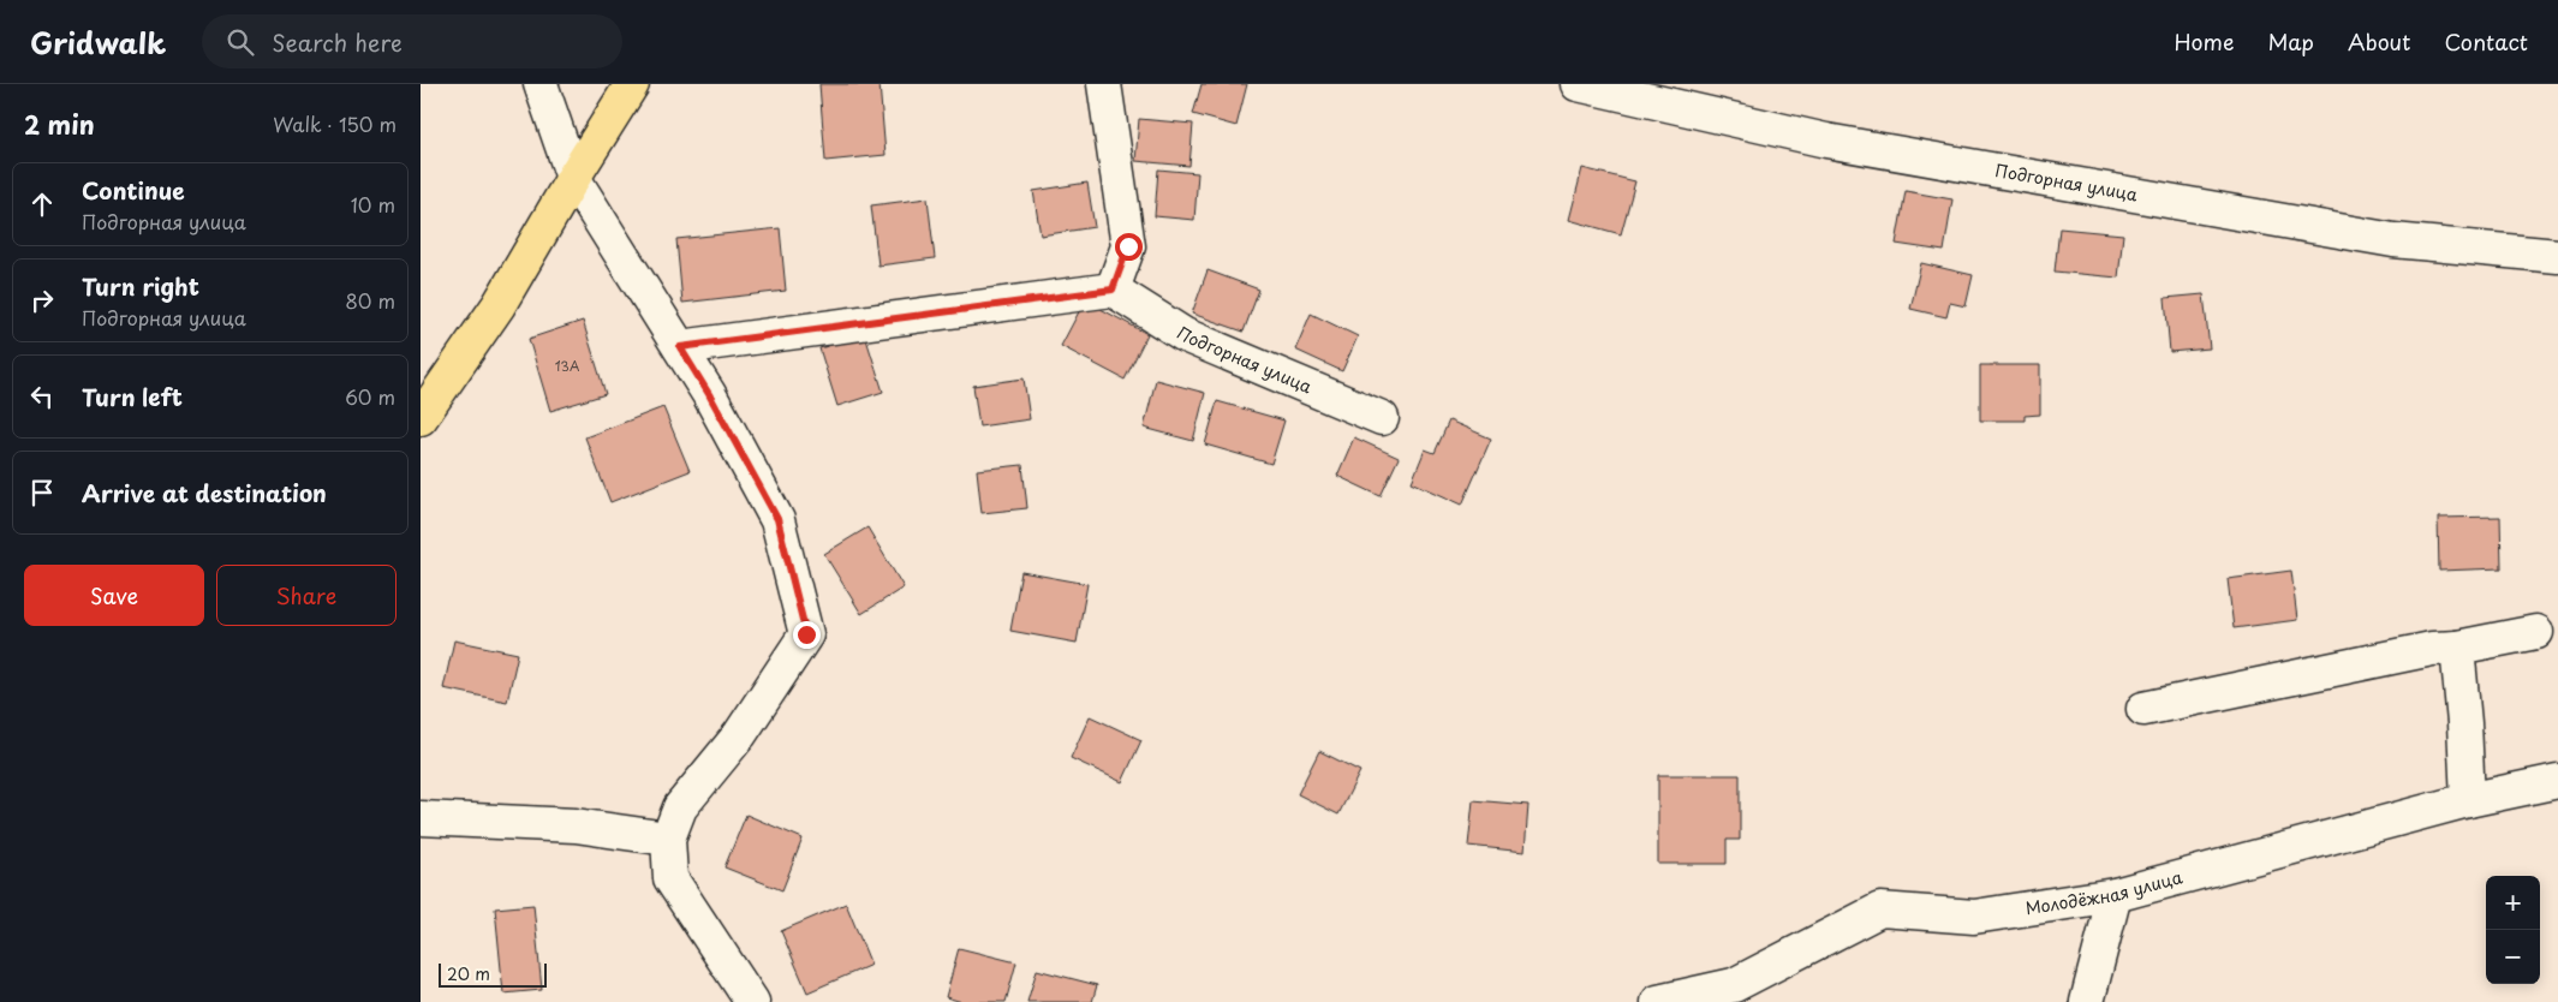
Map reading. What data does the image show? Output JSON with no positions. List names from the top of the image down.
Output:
{
  "streets": {
    "street": ["Подгорная улица", "Молодёжная улица"]
  },
  "house_numbers": ["13А"],
  "scale_bar": "20 m",
  "page": {
    "header": "Gridwalk",
    "search": "Search here",
    "nav": [
      "Home",
      "Map",
      "About",
      "Contact"
    ],
    "heading": ["2 min", "Walk · 150 m"],
    "list": [
      ["Continue", "Подгорная улица", "10 m"],
      ["Turn right", "Подгорная улица", "80 m"],
      ["Turn left", "60 m"],
      "Arrive at destination"
    ],
    "buttons": ["Save", "Share"],
    "map_buttons": ["+", "−"],
    "scale": "20 m"
  }
}
